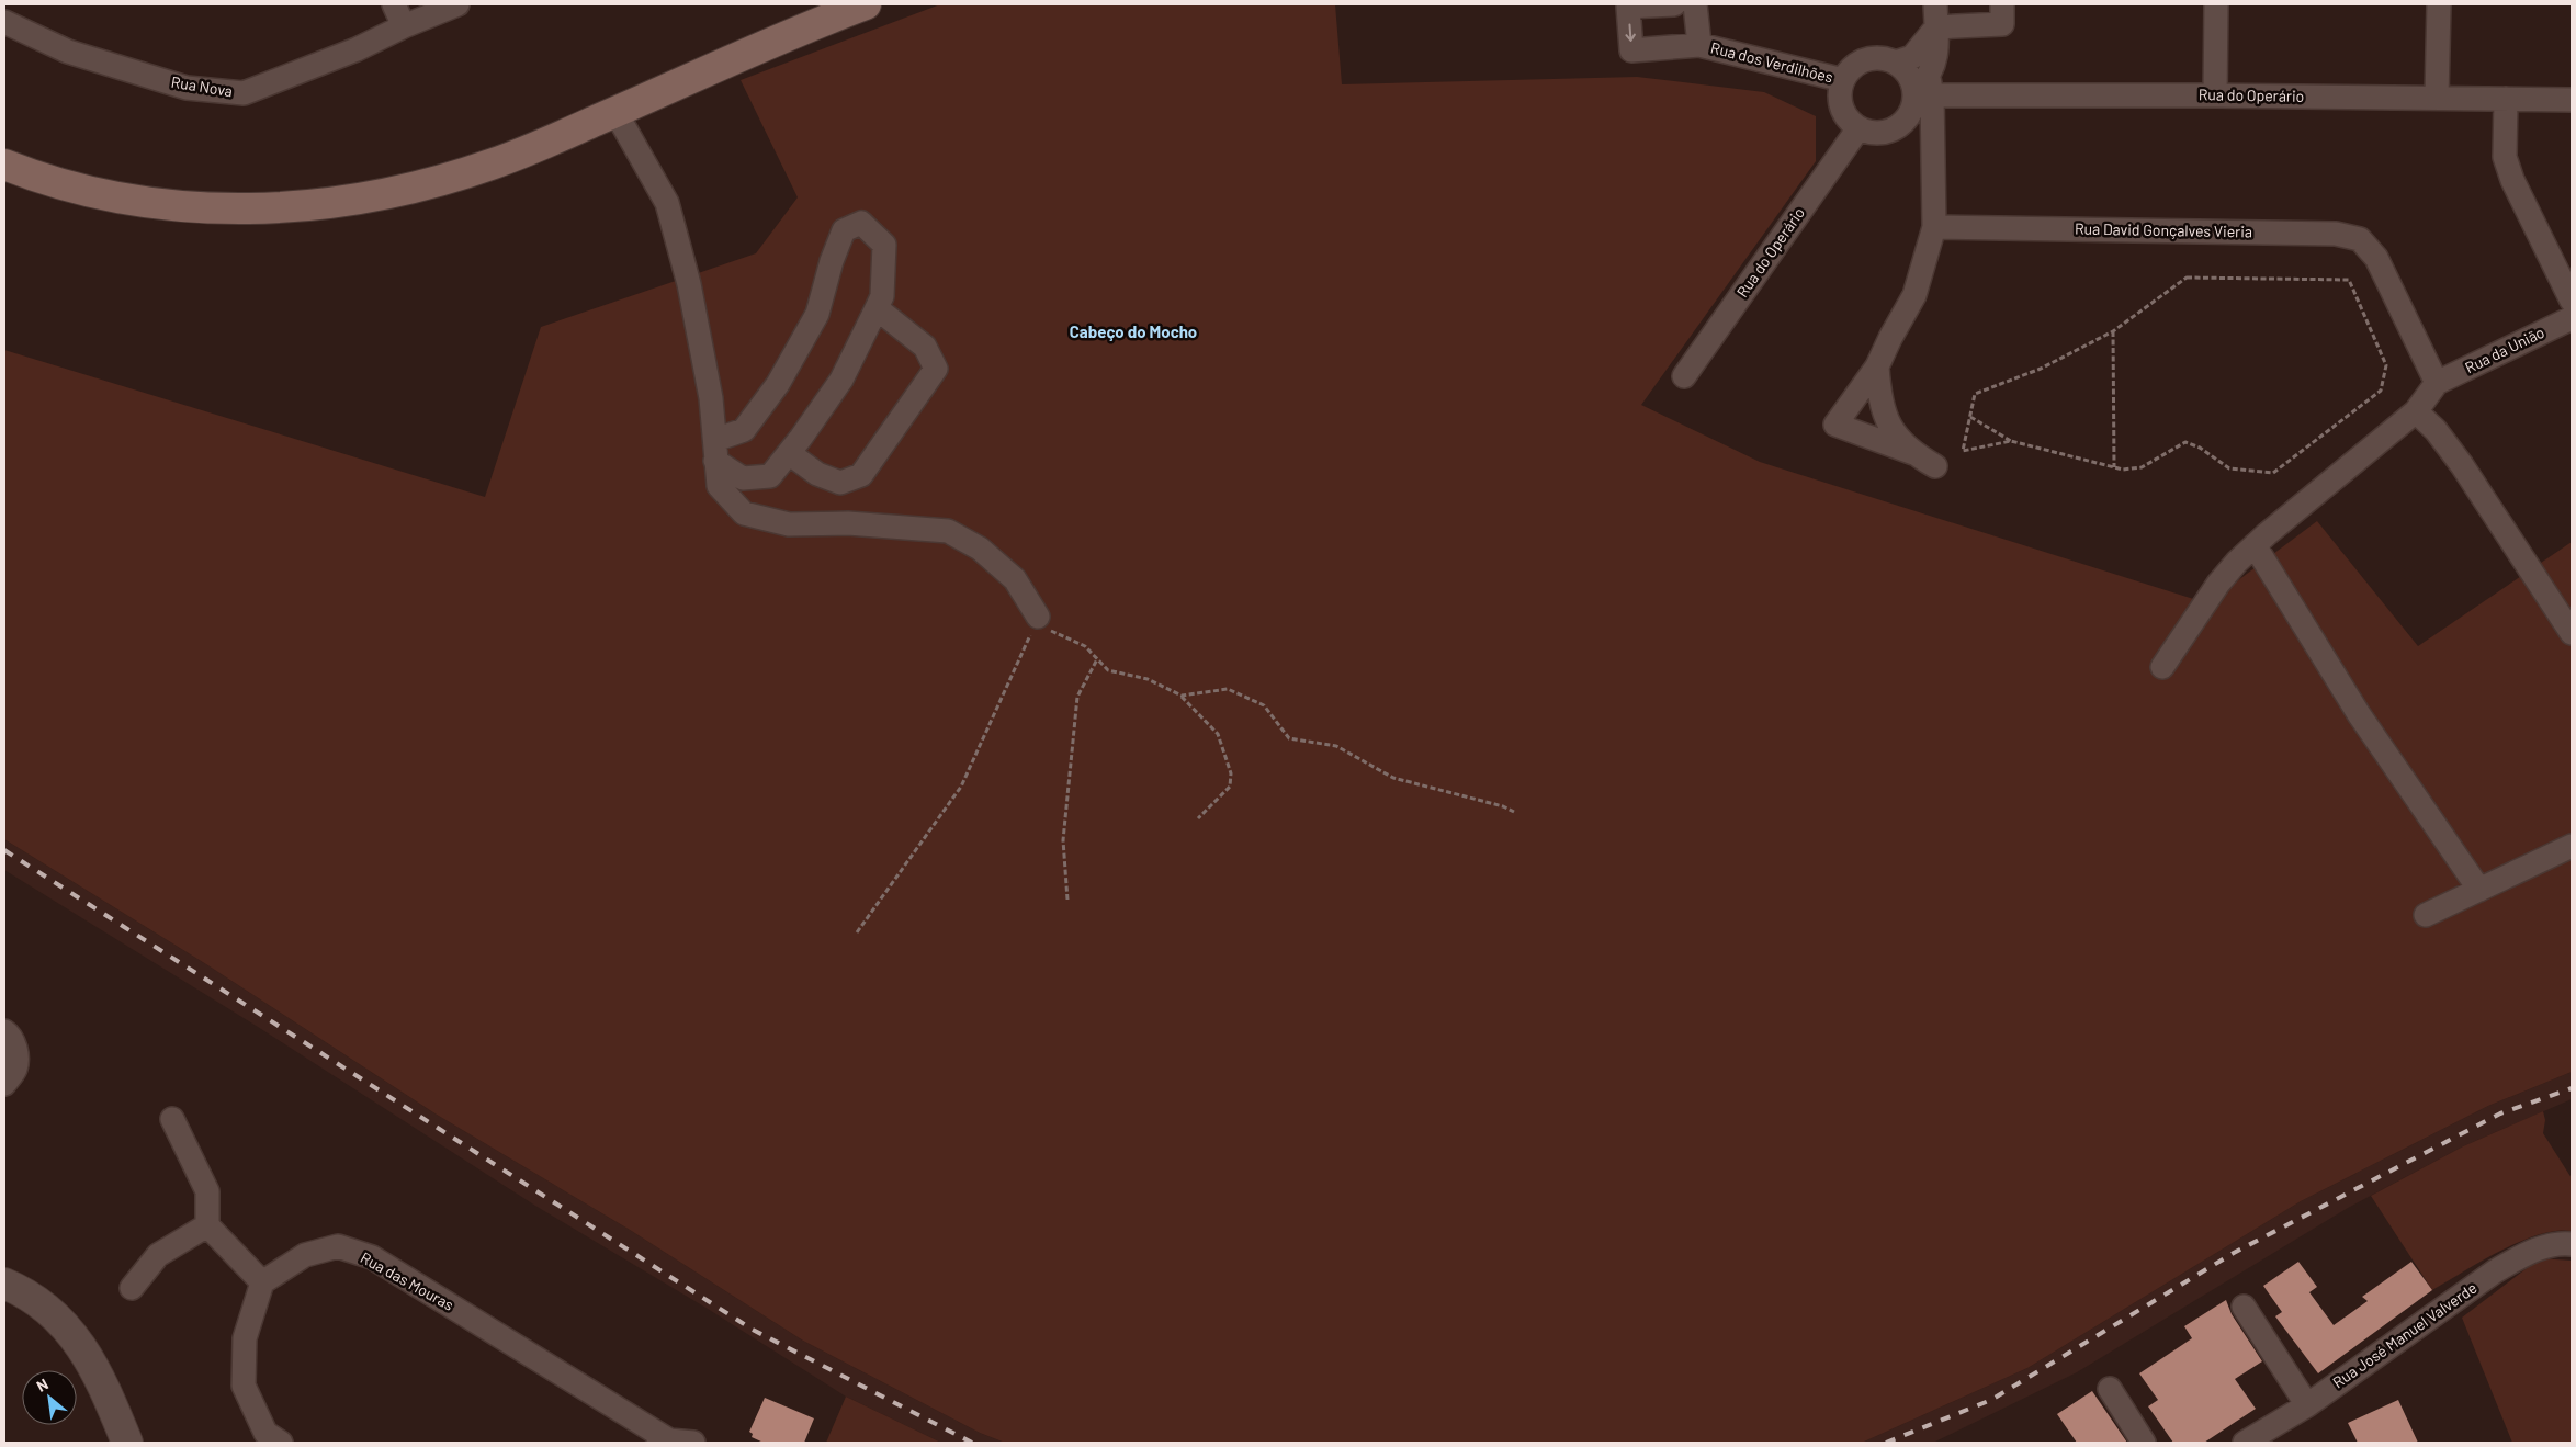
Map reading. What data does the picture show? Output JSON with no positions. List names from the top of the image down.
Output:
{
  "streets": {
    "street": [
      "Rua dos Verdilhões",
      "Rua Nova",
      "Rua do Operário",
      "Rua David Gonçalves Vieria",
      "Rua da União",
      "Rua das Mouras",
      "Rua José Manuel Valverde"
    ]
  },
  "crossings": [
    ["Rua dos Verdilhões", "Rua do Operário"],
    ["Rua David Gonçalves Vieria", "Rua da União"]
  ],
  "districts": ["Cabeço do Mocho"],
  "north": "top left"
}
